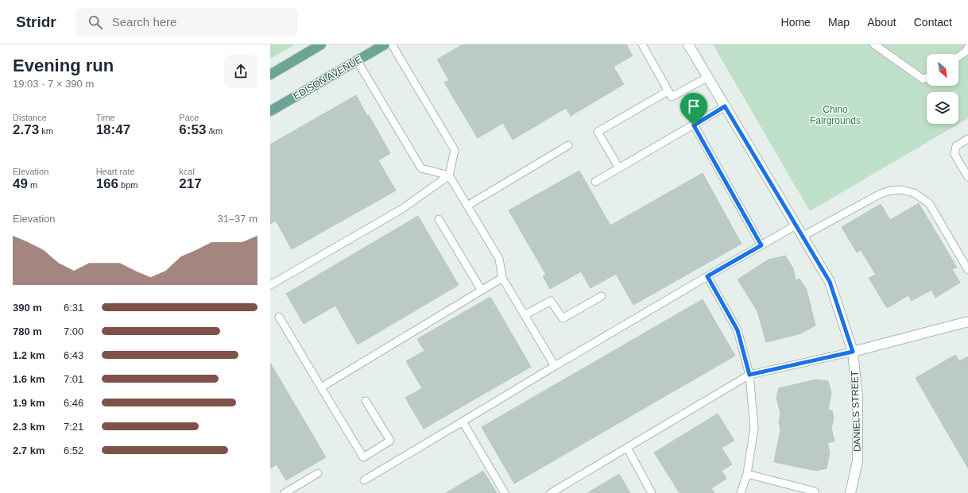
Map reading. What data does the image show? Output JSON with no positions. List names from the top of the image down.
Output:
{
  "streets": {
    "main road": ["EDISON AVENUE"],
    "street": ["DANIELS STREET"]
  },
  "parks": ["Chino Fairgrounds"],
  "north": "bottom right",
  "page": {
    "header": "Stridr",
    "search": "Search here",
    "nav": [
      "Home",
      "Map",
      "About",
      "Contact"
    ],
    "heading": ["Evening run", "19:03 · 7 × 390 m"],
    "stats": [
      ["Distance", "2.73 km"],
      ["Time", "18:47"],
      ["Pace", "6:53 /km"],
      ["Elevation", "49 m"],
      ["Heart rate", "166 bpm"],
      ["kcal", "217"]
    ],
    "chart": ["Elevation", "31–37 m"],
    "list": [
      {
        "name": "390 m",
        "note": "6:31"
      },
      {
        "name": "780 m",
        "note": "7:00"
      },
      {
        "name": "1.2 km",
        "note": "6:43"
      },
      {
        "name": "1.6 km",
        "note": "7:01"
      },
      {
        "name": "1.9 km",
        "note": "6:46"
      },
      {
        "name": "2.3 km",
        "note": "7:21"
      },
      {
        "name": "2.7 km",
        "note": "6:52"
      }
    ]
  }
}
